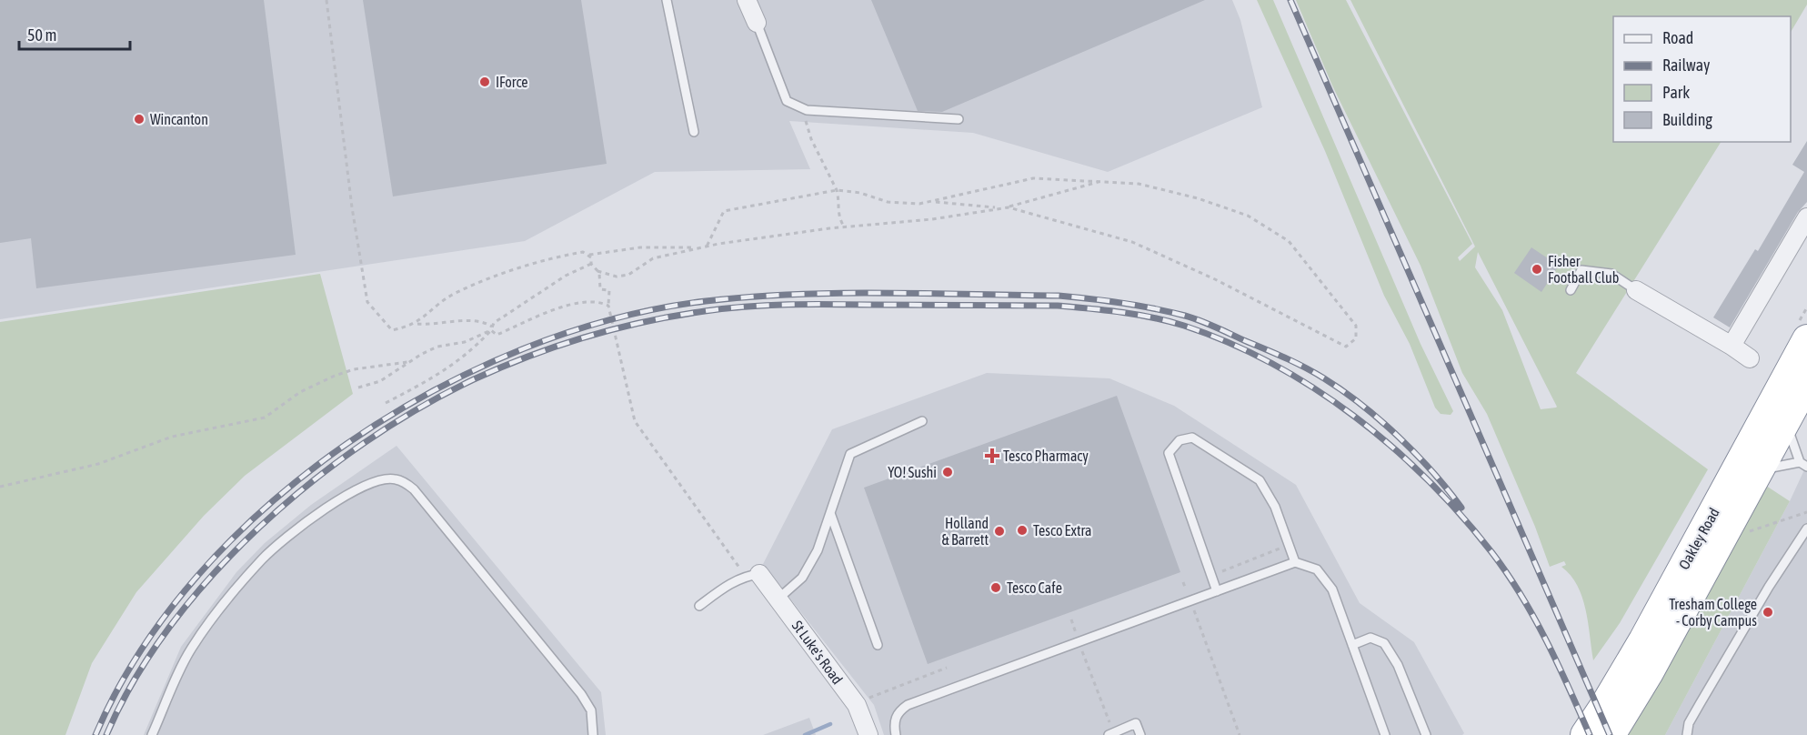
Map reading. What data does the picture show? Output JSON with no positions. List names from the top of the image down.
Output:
{
  "streets": {
    "highway": ["Oakley Road"],
    "street": ["St Luke's Road"]
  },
  "places": {
    "other": [
      "IForce",
      "Wincanton",
      "Fisher Football Club",
      "YO! Sushi",
      "Tesco Extra",
      "Holland & Barrett",
      "Tesco Cafe",
      "Tresham College - Corby Campus"
    ],
    "health": ["Tesco Pharmacy"]
  },
  "legend": [
    "Road",
    "Railway",
    "Park",
    "Building"
  ],
  "scale_bar": "50 m"
}
